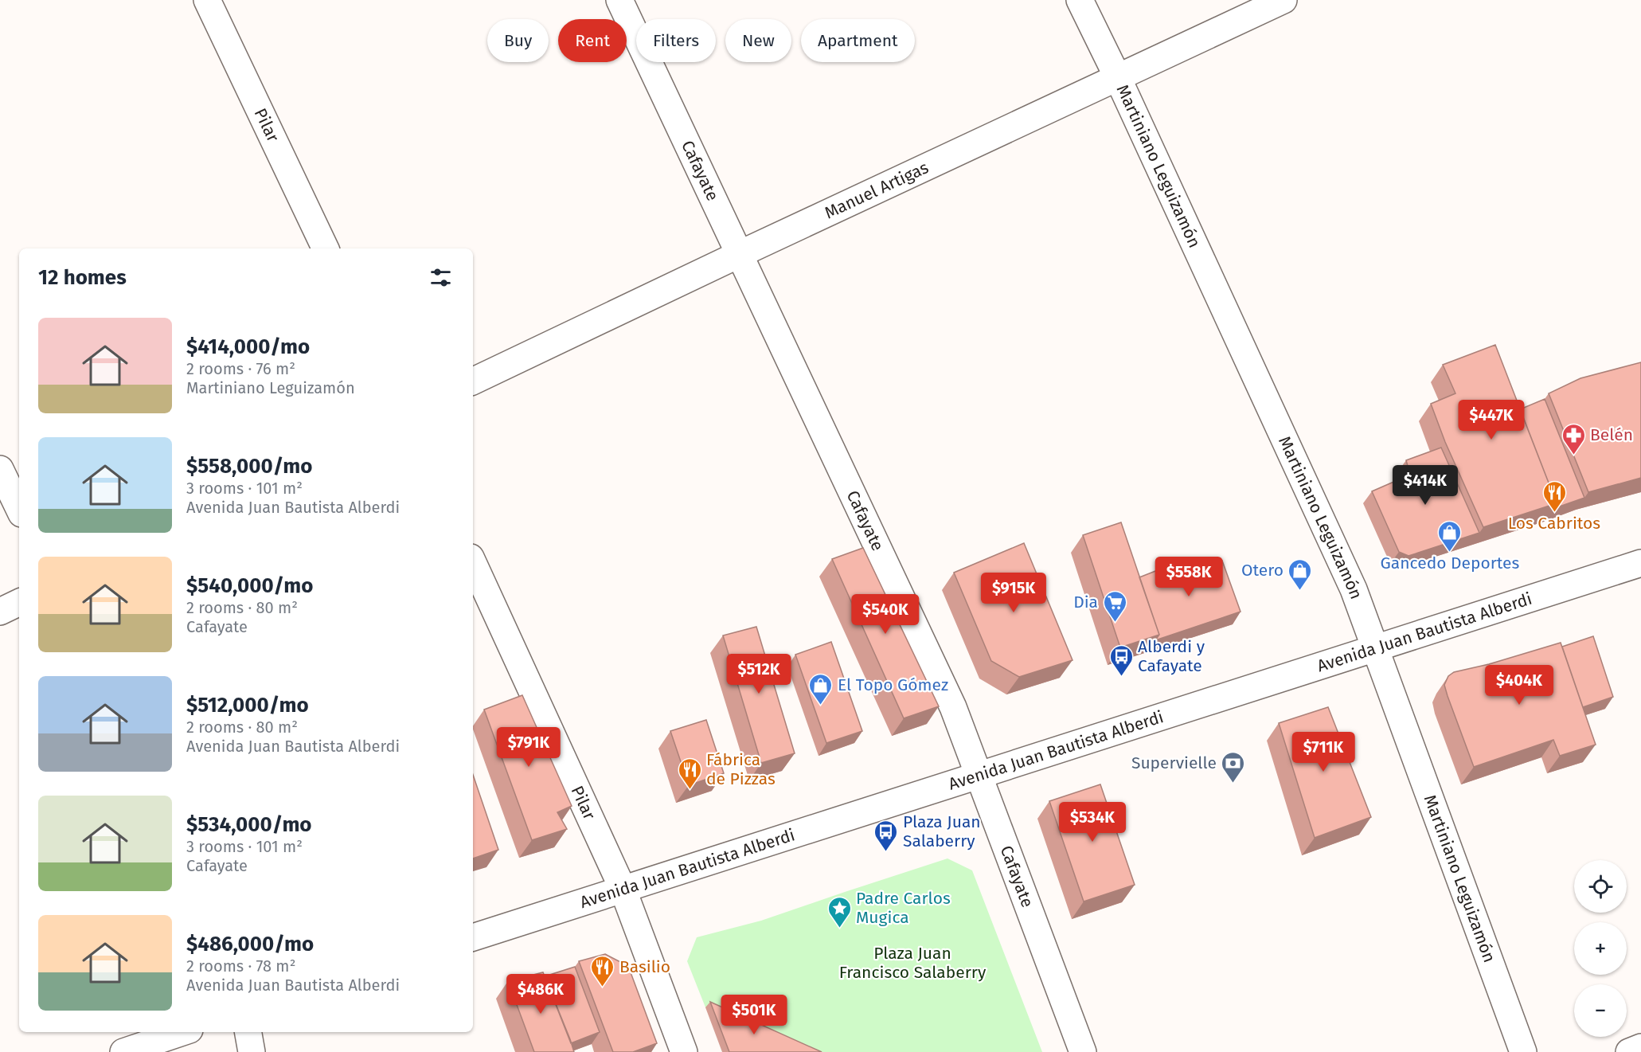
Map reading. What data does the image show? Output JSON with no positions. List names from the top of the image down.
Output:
{
  "streets": {
    "street": [
      "Pilar",
      "Martiniano Leguizamón",
      "Cafayate",
      "Manuel Artigas",
      "Avenida Juan Bautista Alberdi"
    ]
  },
  "crossings": [
    ["Pilar", "Avenida Juan Bautista Alberdi"],
    ["Martiniano Leguizamón", "Manuel Artigas"],
    ["Martiniano Leguizamón", "Avenida Juan Bautista Alberdi"],
    ["Cafayate", "Manuel Artigas"],
    ["Cafayate", "Avenida Juan Bautista Alberdi"]
  ],
  "parks": ["Plaza Juan Francisco Salaberry"],
  "places": {
    "pharmacy": ["Belén"],
    "restaurant": ["Los Cabritos", "Fábrica de Pizzas", "Basilio"],
    "shop": ["Gancedo Deportes", "Otero", "El Topo Gómez"],
    "supermarket": ["Dia"],
    "bus stop": ["Alberdi y Cafayate", "Plaza Juan Salaberry"],
    "bank": ["Supervielle"],
    "place": ["Padre Carlos Mugica"]
  },
  "page": {
    "chip": [
      "Buy",
      "Rent",
      "Filters",
      "New",
      "Apartment"
    ],
    "heading": "12 homes",
    "list": [
      {
        "name": "$414,000/mo",
        "note": "2 rooms · 76 m² · Martiniano Leguizamón"
      },
      {
        "name": "$558,000/mo",
        "note": "3 rooms · 101 m² · Avenida Juan Bautista Alberdi"
      },
      {
        "name": "$540,000/mo",
        "note": "2 rooms · 80 m² · Cafayate"
      },
      {
        "name": "$512,000/mo",
        "note": "2 rooms · 80 m² · Avenida Juan Bautista Alberdi"
      },
      {
        "name": "$534,000/mo",
        "note": "3 rooms · 101 m² · Cafayate"
      },
      {
        "name": "$486,000/mo",
        "note": "2 rooms · 78 m² · Avenida Juan Bautista Alberdi"
      }
    ],
    "price": [
      "$447K",
      "$414K",
      "$558K",
      "$915K",
      "$540K",
      "$512K",
      "$404K",
      "$791K",
      "$711K",
      "$534K",
      "$486K",
      "$501K"
    ],
    "map_buttons": ["+", "−"]
  }
}
